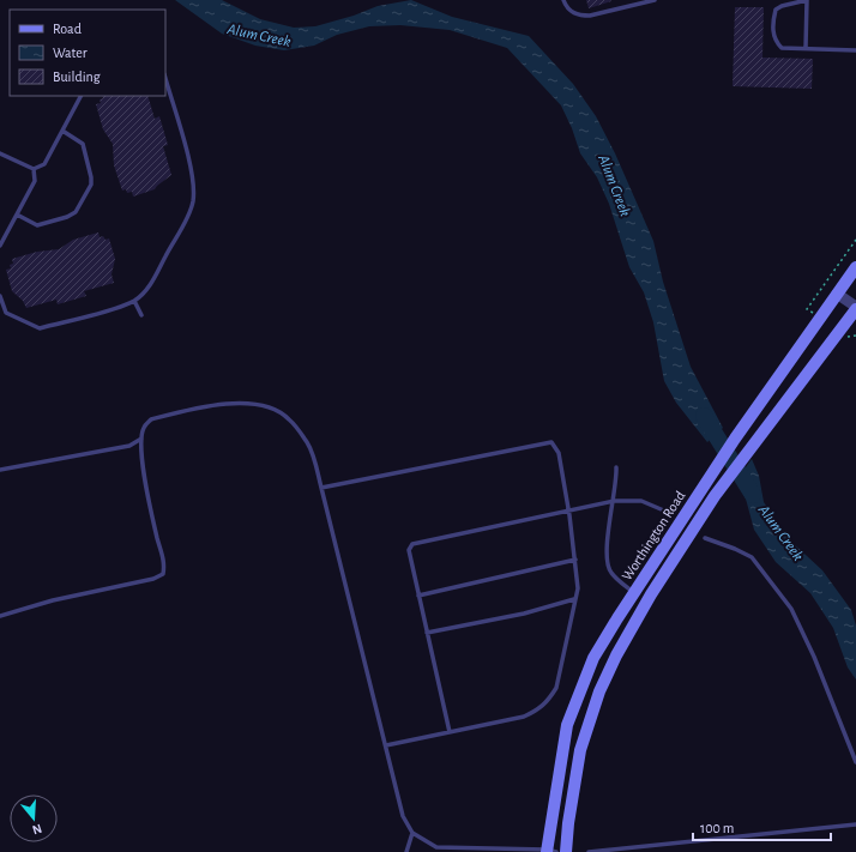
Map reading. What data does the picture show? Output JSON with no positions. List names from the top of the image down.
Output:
{
  "streets": {
    "main road": ["Worthington Road"]
  },
  "water": ["Alum Creek"],
  "legend": ["Road", "Water", "Building"],
  "scale_bar": "100 m",
  "north": "bottom"
}
